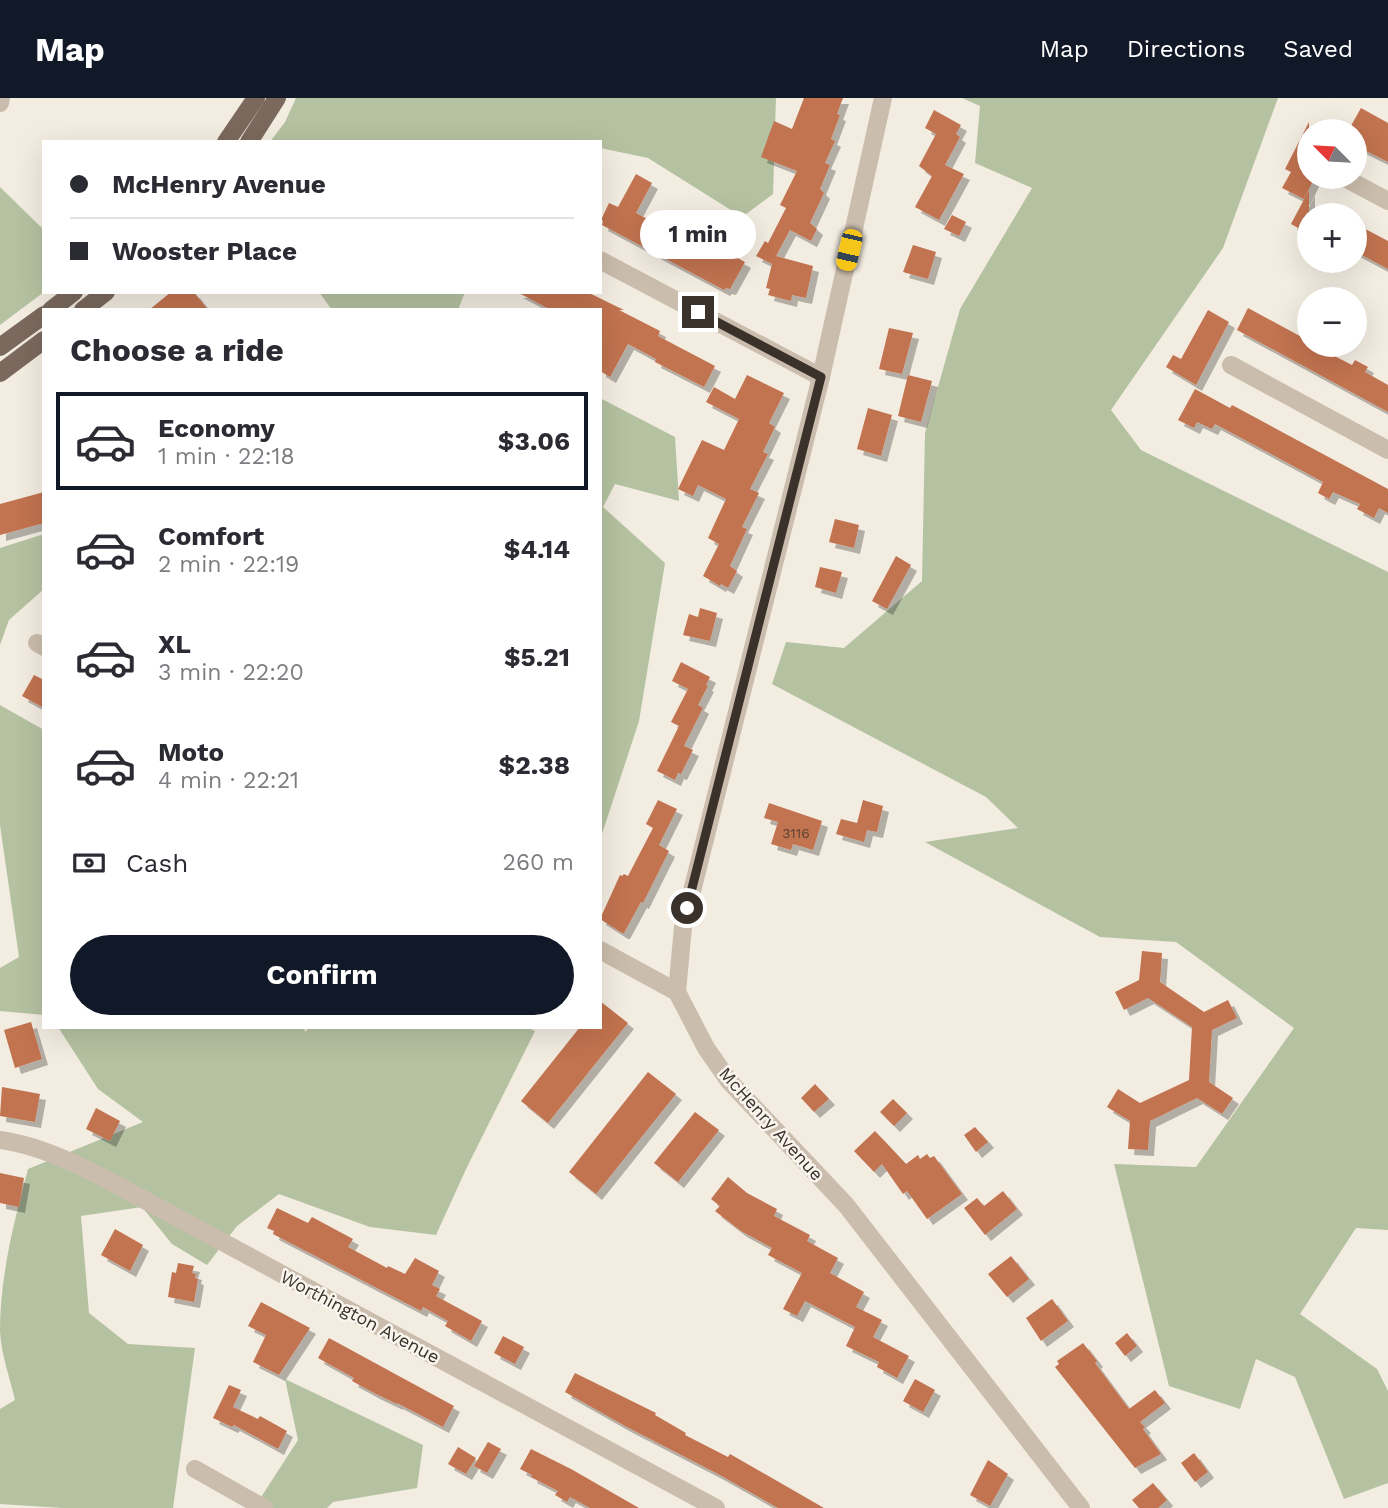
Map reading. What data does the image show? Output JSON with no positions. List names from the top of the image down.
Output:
{
  "streets": {
    "street": ["McHenry Avenue", "Worthington Avenue"]
  },
  "house_numbers": ["3116"],
  "north": "top left",
  "page": {
    "header": "Map",
    "nav": ["Map", "Directions", "Saved"],
    "map_buttons": ["+", "−"],
    "banner": ["McHenry Avenue", "Wooster Place"],
    "bubble": "1 min",
    "heading": "Choose a ride",
    "list": [
      {
        "name": "Economy",
        "note": "1 min · 22:18",
        "value": "$3.06"
      },
      {
        "name": "Comfort",
        "note": "2 min · 22:19",
        "value": "$4.14"
      },
      {
        "name": "XL",
        "note": "3 min · 22:20",
        "value": "$5.21"
      },
      {
        "name": "Moto",
        "note": "4 min · 22:21",
        "value": "$2.38"
      }
    ],
    "pay": ["Cash", "260 m"],
    "buttons": "Confirm"
  }
}
